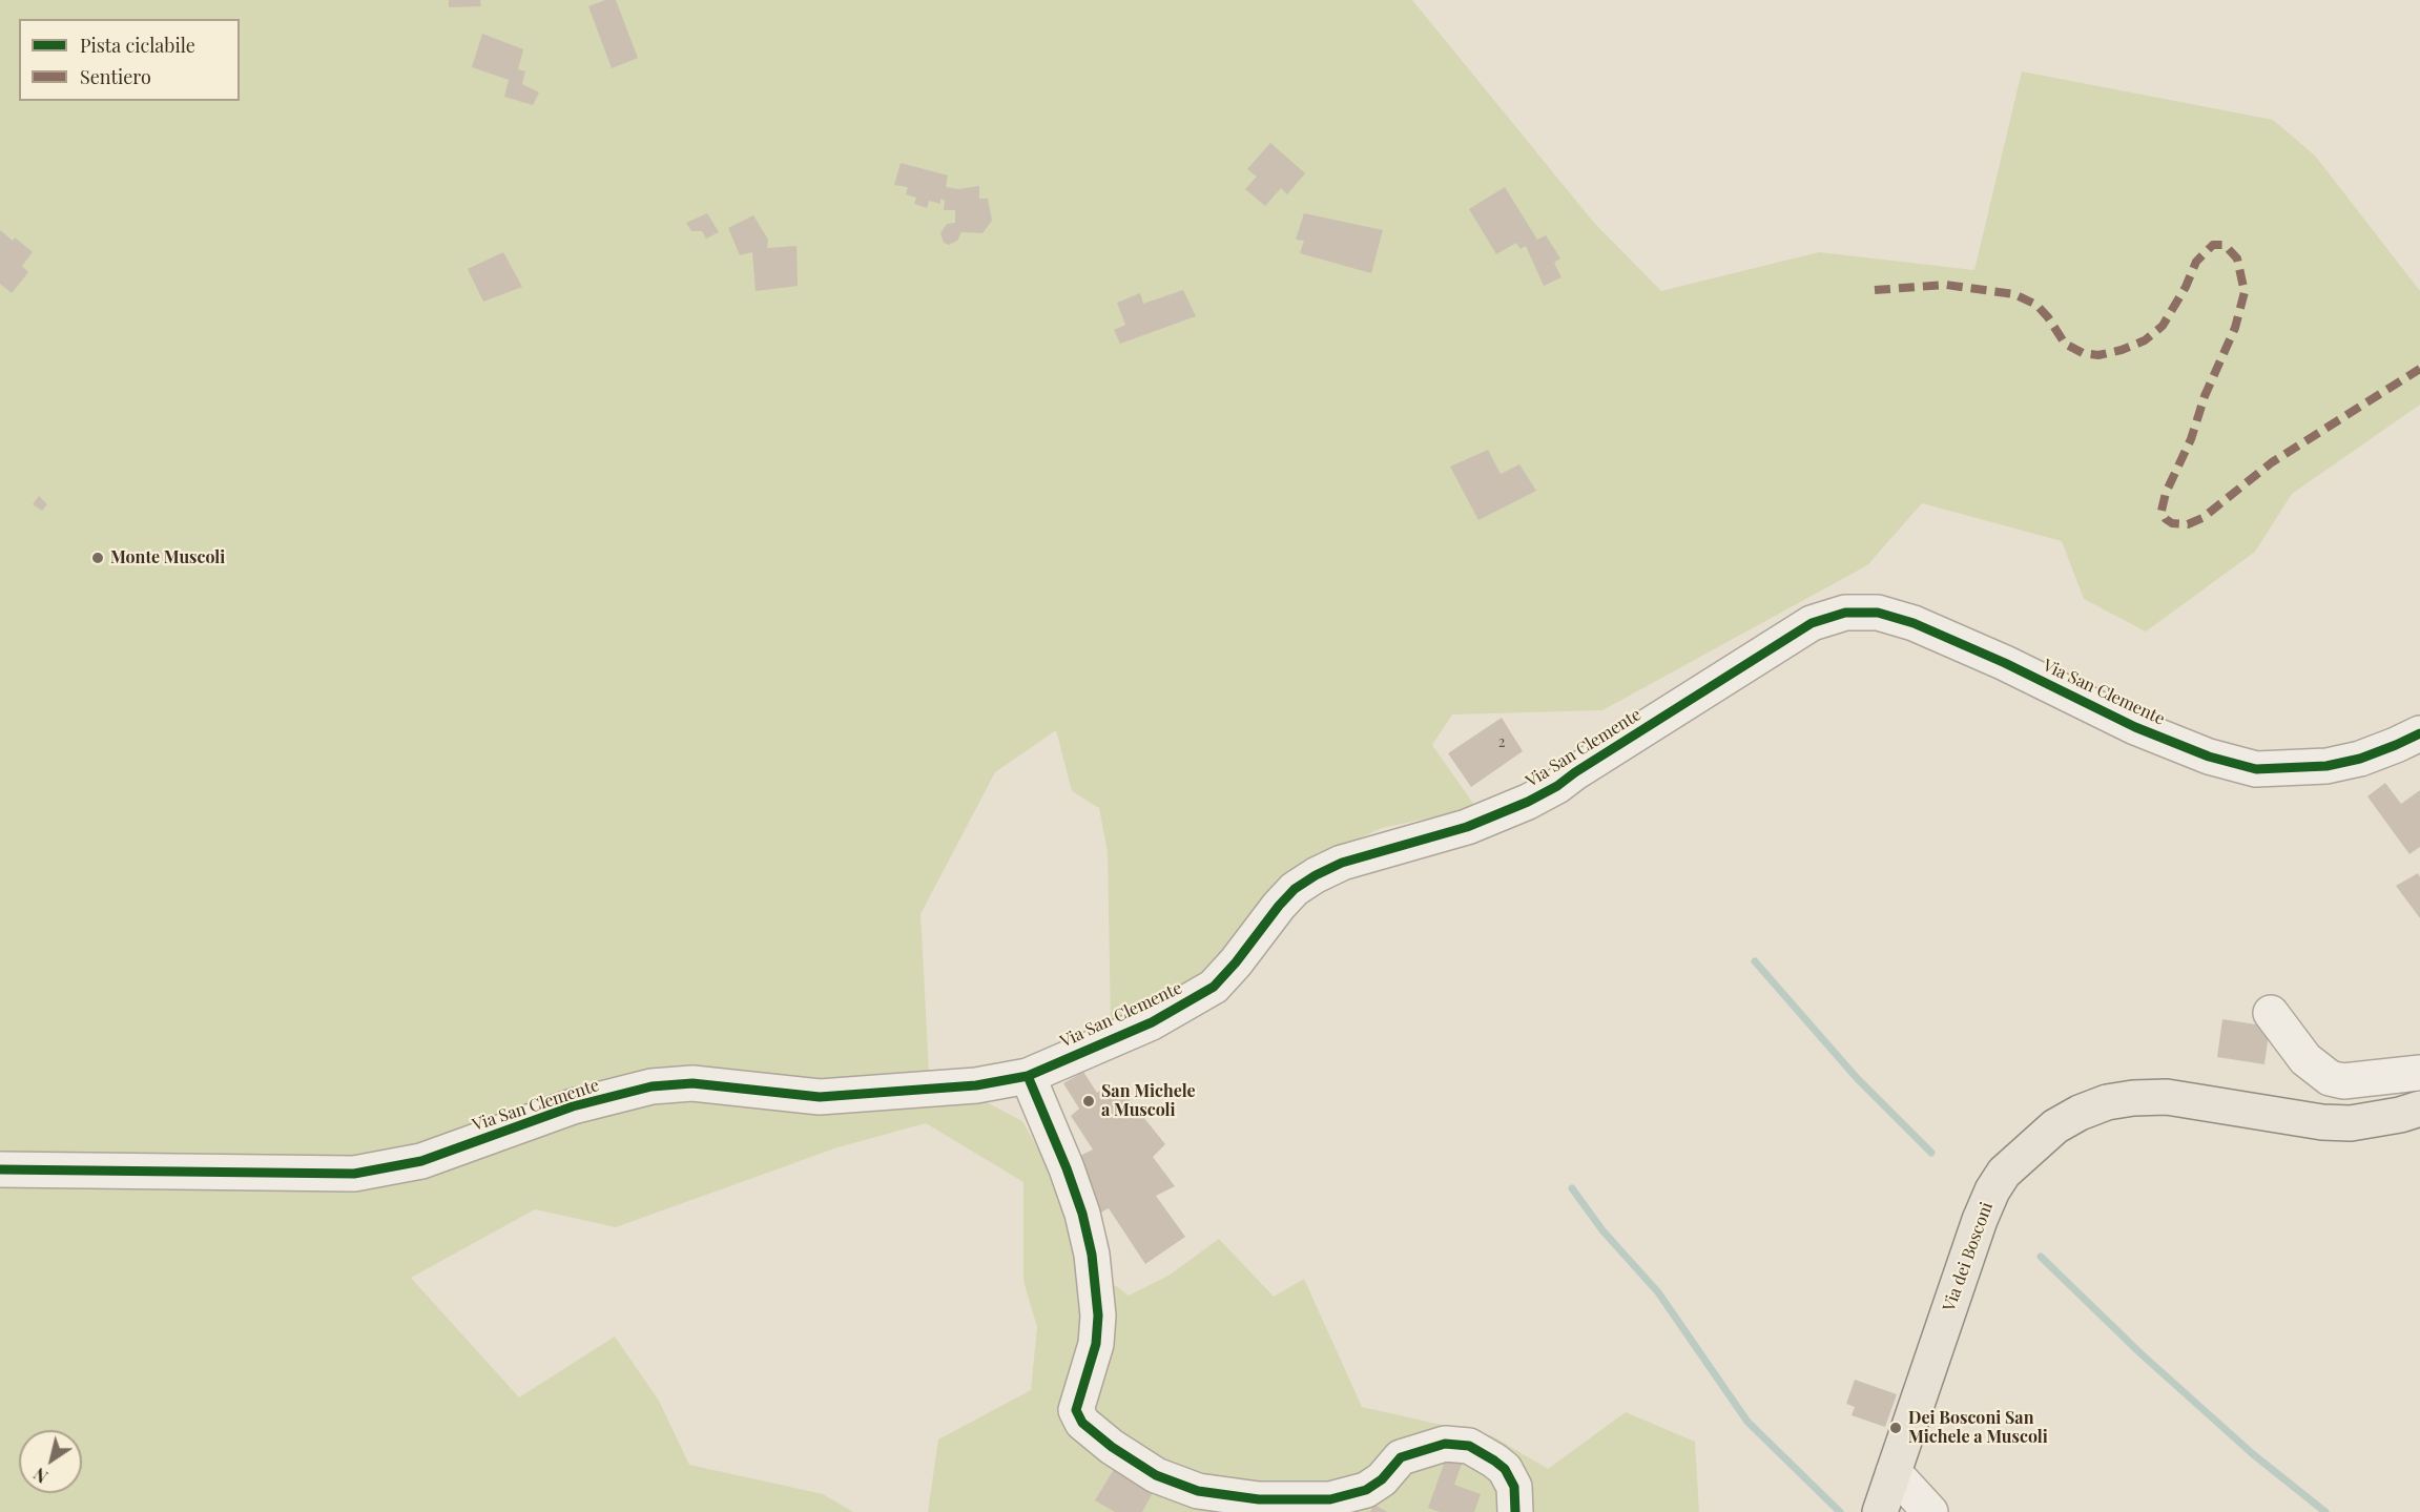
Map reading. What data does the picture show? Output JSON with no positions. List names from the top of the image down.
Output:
{
  "streets": {
    "main road": ["Via dei Bosconi"],
    "street": ["Via San Clemente"]
  },
  "places": ["Monte Muscoli", "San Michele a Muscoli", "Dei Bosconi San Michele a Muscoli"],
  "house_numbers": ["2"],
  "legend": ["Pista ciclabile", "Sentiero"],
  "north": "bottom left"
}
